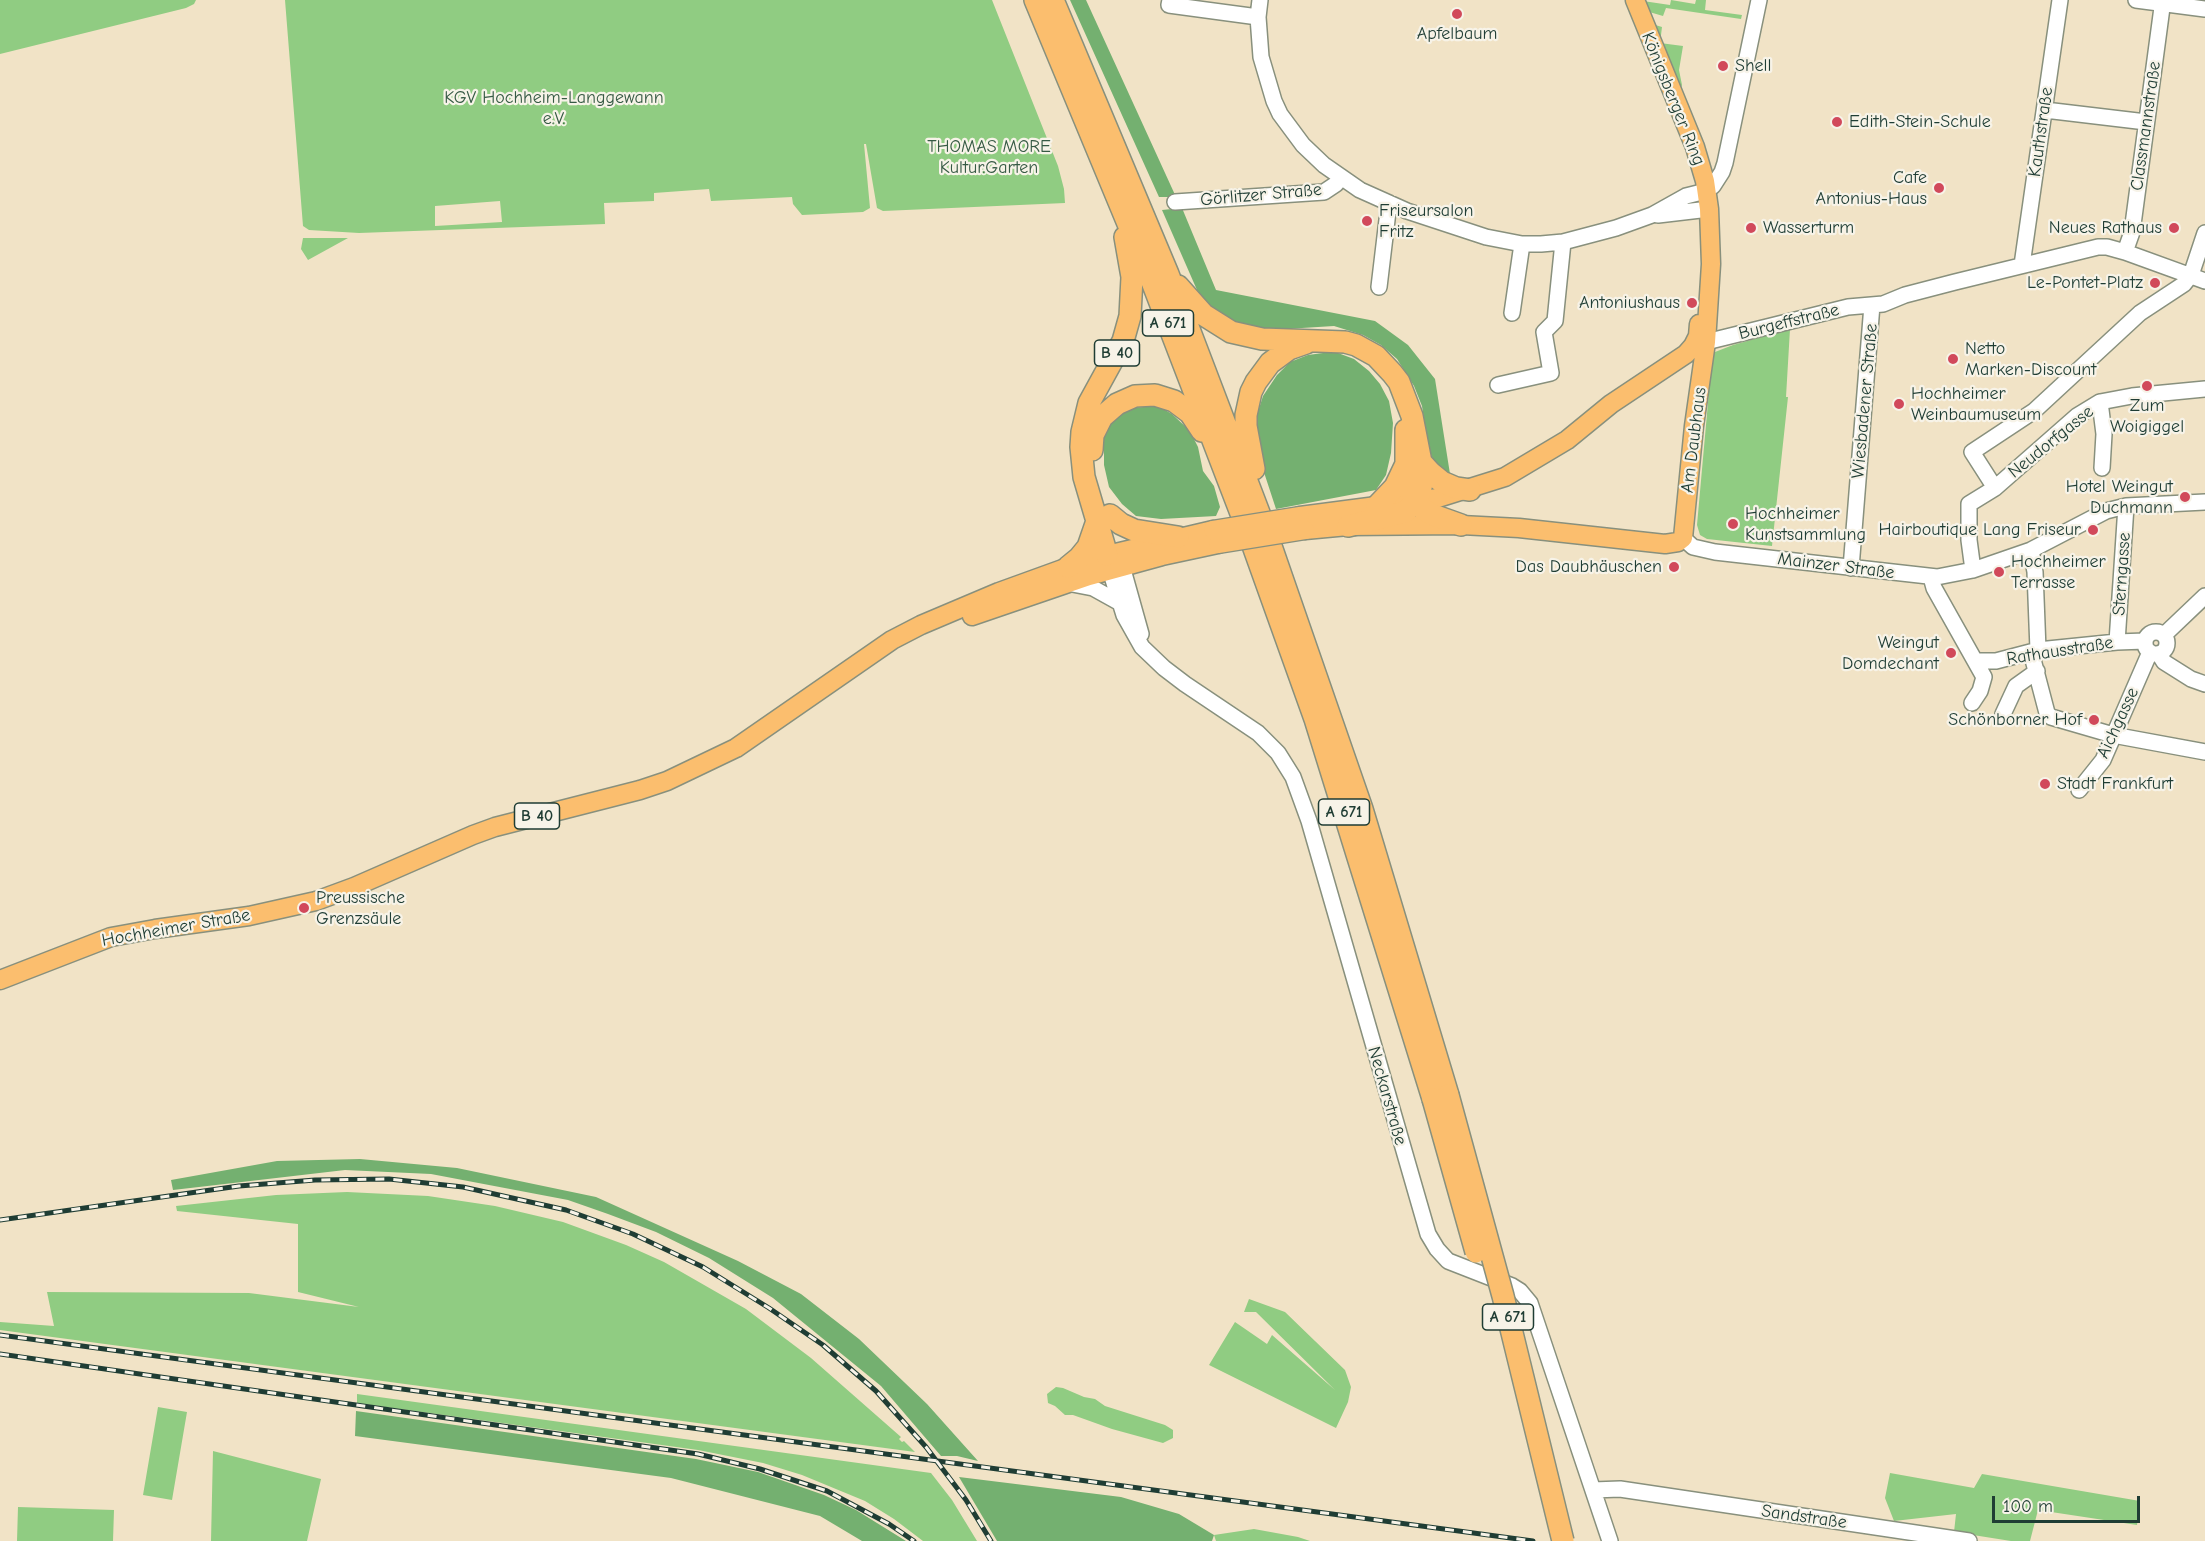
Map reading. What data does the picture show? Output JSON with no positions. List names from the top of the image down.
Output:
{
  "streets": {
    "highway": ["A 671", "B 40"],
    "main road": ["Königsberger Ring", "Am Daubhaus", "Hochheimer Straße"],
    "street": [
      "Classmannstraße",
      "Kauthstraße",
      "Görlitzer Straße",
      "Burgeffstraße",
      "Wiesbadener Straße",
      "Neudorfgasse",
      "Mainzer Straße",
      "Sterngasse",
      "Rathausstraße",
      "Aichgasse",
      "Neckarstraße",
      "Sandstraße"
    ]
  },
  "crossings": [
    ["Königsberger Ring", "Burgeffstraße"],
    ["Königsberger Ring", "Am Daubhaus"],
    ["Classmannstraße", "Burgeffstraße"],
    ["Kauthstraße", "Burgeffstraße"],
    ["Burgeffstraße", "Wiesbadener Straße"],
    ["Burgeffstraße", "Am Daubhaus"],
    ["A 671", "B 40"],
    ["B 40", "Hochheimer Straße"],
    ["B 40", "Neckarstraße"],
    ["Wiesbadener Straße", "Mainzer Straße"],
    ["Am Daubhaus", "Mainzer Straße"],
    ["Neudorfgasse", "Mainzer Straße"],
    ["Mainzer Straße", "Sterngasse"],
    ["Mainzer Straße", "Rathausstraße"],
    ["Sterngasse", "Rathausstraße"],
    ["Rathausstraße", "Aichgasse"],
    ["Neckarstraße", "Sandstraße"]
  ],
  "parks": ["KGV Hochheim-Langgewann e.V.", "THOMAS MORE Kultur.Garten"],
  "places": [
    "Apfelbaum",
    "Shell",
    "Edith-Stein-Schule",
    "Cafe Antonius-Haus",
    "Friseursalon Fritz",
    "Wasserturm",
    "Neues Rathaus",
    "Le-Pontet-Platz",
    "Antoniushaus",
    "Netto Marken-Discount",
    "Zum Woigiggel",
    "Hochheimer Weinbaumuseum",
    "Hotel Weingut Duchmann",
    "Hochheimer Kunstsammlung",
    "Hairboutique Lang Friseur",
    "Das Daubhäuschen",
    "Hochheimer Terrasse",
    "Weingut Domdechant",
    "Schönborner Hof",
    "Stadt Frankfurt",
    "Preussische Grenzsäule"
  ],
  "scale_bar": "100 m"
}
